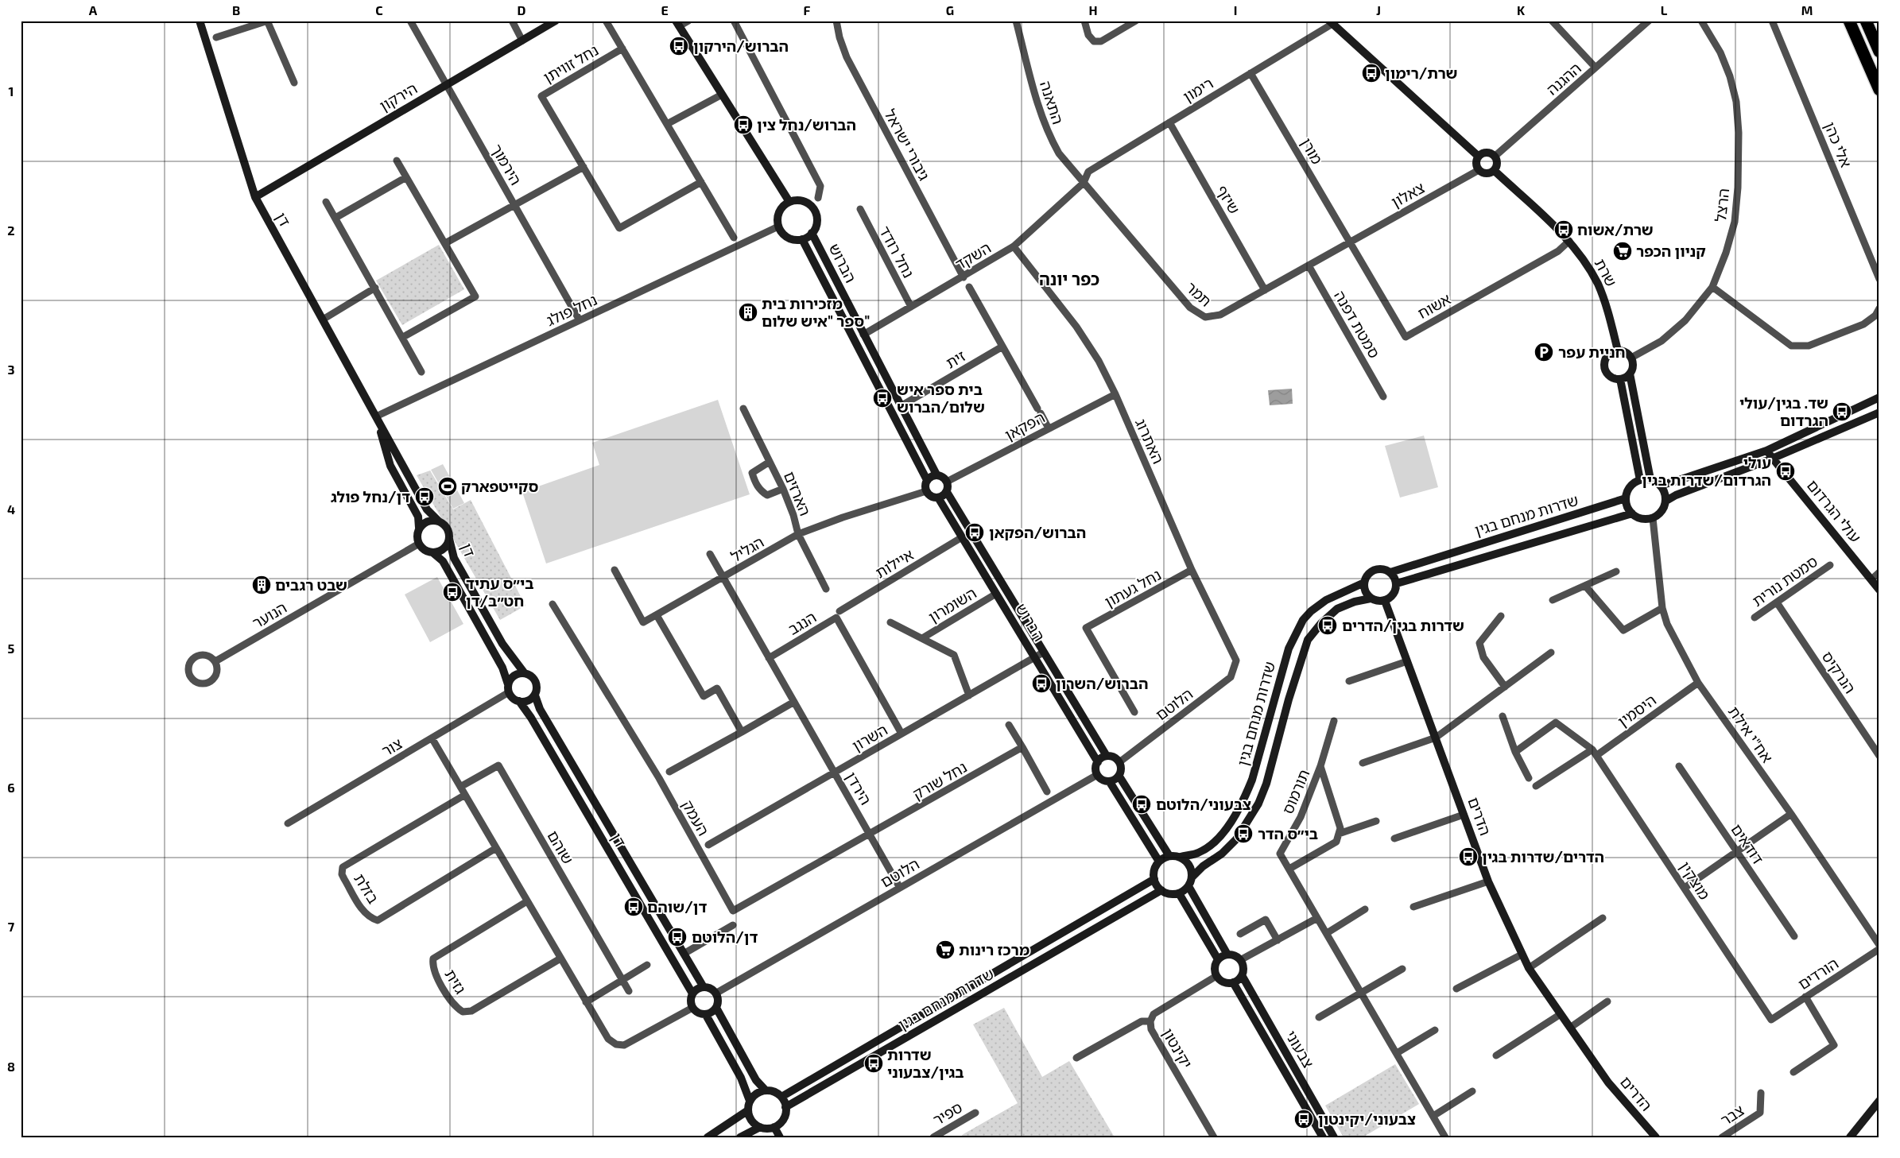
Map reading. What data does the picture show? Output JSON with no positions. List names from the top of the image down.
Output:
{
  "streets": {
    "street": [
      "נחל זוויתן",
      "ההגנה",
      "רימון",
      "הירקון",
      "התאנה",
      "גיבורי ישראל",
      "אלי כהן",
      "מורן",
      "הירמוך",
      "צאלון",
      "שיזף",
      "הרצל",
      "דן",
      "נחל רודד",
      "השקד",
      "הברוש",
      "שרת",
      "תמר",
      "אשוח",
      "נחל פולג",
      "סמטת דפנה",
      "זית",
      "הפקאן",
      "האתרוג",
      "הארזים",
      "עולי הגרדום",
      "שדרות מנחם בגין",
      "הגליל",
      "איילות",
      "סמטת נורית",
      "נחל געתון",
      "השומרון",
      "הנוער",
      "הנגב",
      "הנרקיס",
      "הלוטם",
      "היסמין",
      "אח\"י אילת",
      "השרון",
      "צור",
      "נחל שורק",
      "הירדן",
      "תורמוס",
      "הדרים",
      "העמק",
      "דודאים",
      "שוהם",
      "מוצקין",
      "בזלת",
      "הורדים",
      "גזית",
      "יקינטון",
      "צבעוני",
      "ספיר",
      "צבר"
    ]
  },
  "crossings": [
    ["ההגנה", "צאלון"],
    ["ההגנה", "שרת"],
    ["רימון", "התאנה"],
    ["רימון", "מורן"],
    ["רימון", "שיזף"],
    ["רימון", "השקד"],
    ["רימון", "תמר"],
    ["הירקון", "הירמוך"],
    ["הירקון", "דן"],
    ["התאנה", "השקד"],
    ["התאנה", "תמר"],
    ["גיבורי ישראל", "השקד"],
    ["מורן", "צאלון"],
    ["מורן", "תמר"],
    ["מורן", "אשוח"],
    ["הירמוך", "נחל פולג"],
    ["צאלון", "שרת"],
    ["צאלון", "תמר"],
    ["צאלון", "אשוח"],
    ["שיזף", "תמר"],
    ["הרצל", "שרת"],
    ["דן", "נחל פולג"],
    ["דן", "הנוער"],
    ["דן", "הלוטם"],
    ["דן", "צור"],
    ["נחל רודד", "השקד"],
    ["השקד", "הברוש"],
    ["השקד", "תמר"],
    ["השקד", "האתרוג"],
    ["הברוש", "נחל פולג"],
    ["הברוש", "זית"],
    ["הברוש", "הפקאן"],
    ["הברוש", "הגליל"],
    ["הברוש", "איילות"],
    ["הברוש", "השומרון"],
    ["הברוש", "הלוטם"],
    ["הברוש", "השרון"],
    ["שרת", "אשוח"],
    ["תמר", "אשוח"],
    ["תמר", "סמטת דפנה"],
    ["הפקאן", "האתרוג"],
    ["הפקאן", "הגליל"],
    ["האתרוג", "נחל געתון"],
    ["האתרוג", "הלוטם"],
    ["הארזים", "הגליל"],
    ["שדרות מנחם בגין", "אח\"י אילת"],
    ["שדרות מנחם בגין", "הדרים"],
    ["סמטת נורית", "הנרקיס"],
    ["השומרון", "השרון"],
    ["הנגב", "השרון"],
    ["הנגב", "הירדן"],
    ["הלוטם", "הירדן"],
    ["היסמין", "אח\"י אילת"],
    ["היסמין", "מוצקין"],
    ["השרון", "הירדן"],
    ["נחל שורק", "הירדן"],
    ["נחל שורק", "העמק"],
    ["הירדן", "העמק"],
    ["מוצקין", "הורדים"],
    ["יקינטון", "צבעוני"]
  ],
  "districts": ["כפר יונה"],
  "places": {
    "bus stop": [
      "הברוש/הירקון",
      "שרת/רימון",
      "הברוש/נחל צין",
      "שרת/אשוח",
      "בית ספר איש שלום/הברוש",
      "שד. בגין/עולי הגרדום",
      "עולי הגרדום/שדרות בגין",
      "דן/נחל פולג",
      "הברוש/הפקאן",
      "בי״ס עתיד חט״ב/דן",
      "שדרות בגין/הדרים",
      "הברוש/השרון",
      "צבעוני/הלוטם",
      "בי״ס הדר",
      "הדרים/שדרות בגין",
      "דן/שוהם",
      "דן/הלוטם",
      "שדרות בגין/צבעוני",
      "צבעוני/יקינטון"
    ],
    "supermarket": ["קניון הכפר", "מרכז רינות"],
    "building": ["מזכירות בית ספר \"איש שלום\"", "שבט רגבים"],
    "parking": ["חניית עפר"],
    "sports": ["סקייטפארק"]
  },
  "grid": {
    "columns": [
      "A",
      "B",
      "C",
      "D",
      "E",
      "F",
      "G",
      "H",
      "I",
      "J",
      "K",
      "L",
      "M"
    ],
    "rows": [
      "1",
      "2",
      "3",
      "4",
      "5",
      "6",
      "7",
      "8"
    ]
  }
}
